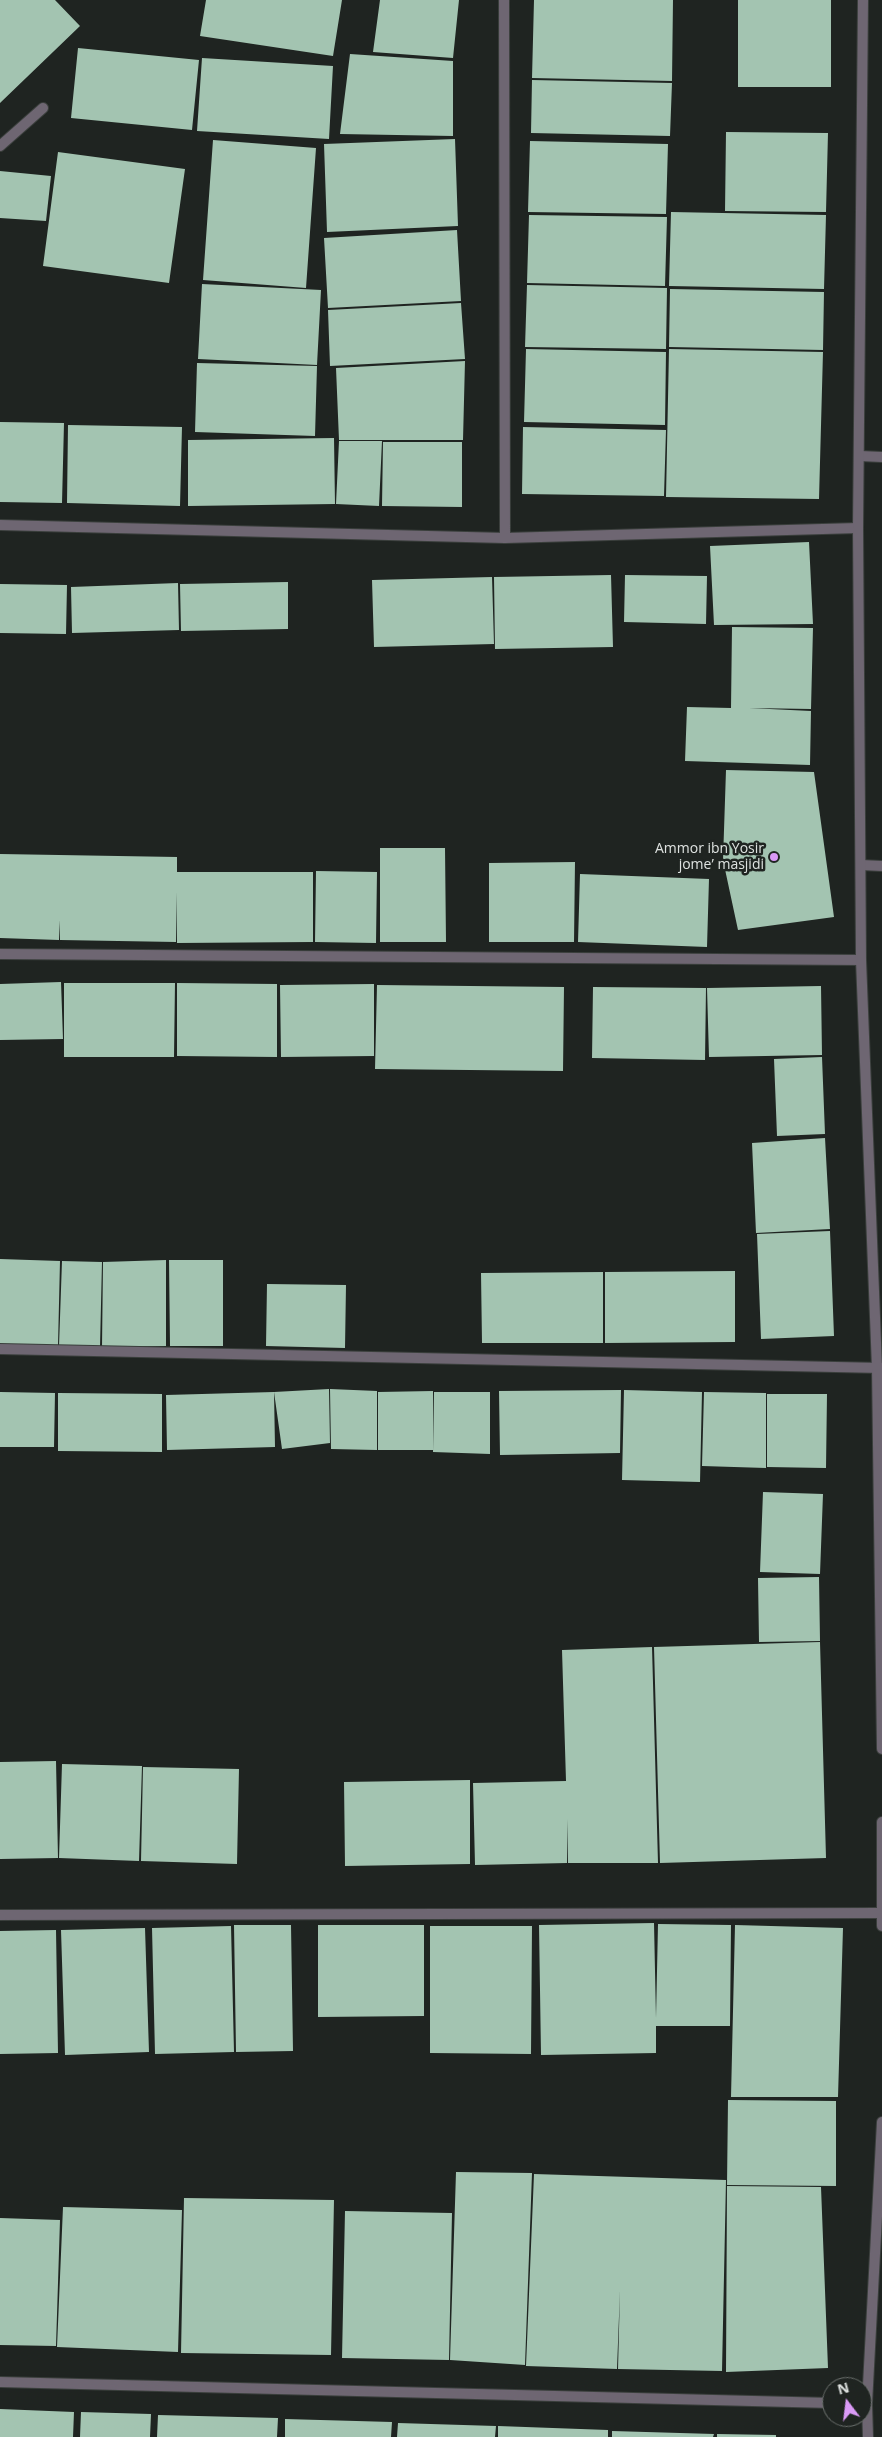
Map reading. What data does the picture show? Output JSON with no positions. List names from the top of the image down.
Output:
{
  "places": ["Ammor ibn Yosir jome’ masjidi"],
  "north": "top"
}
